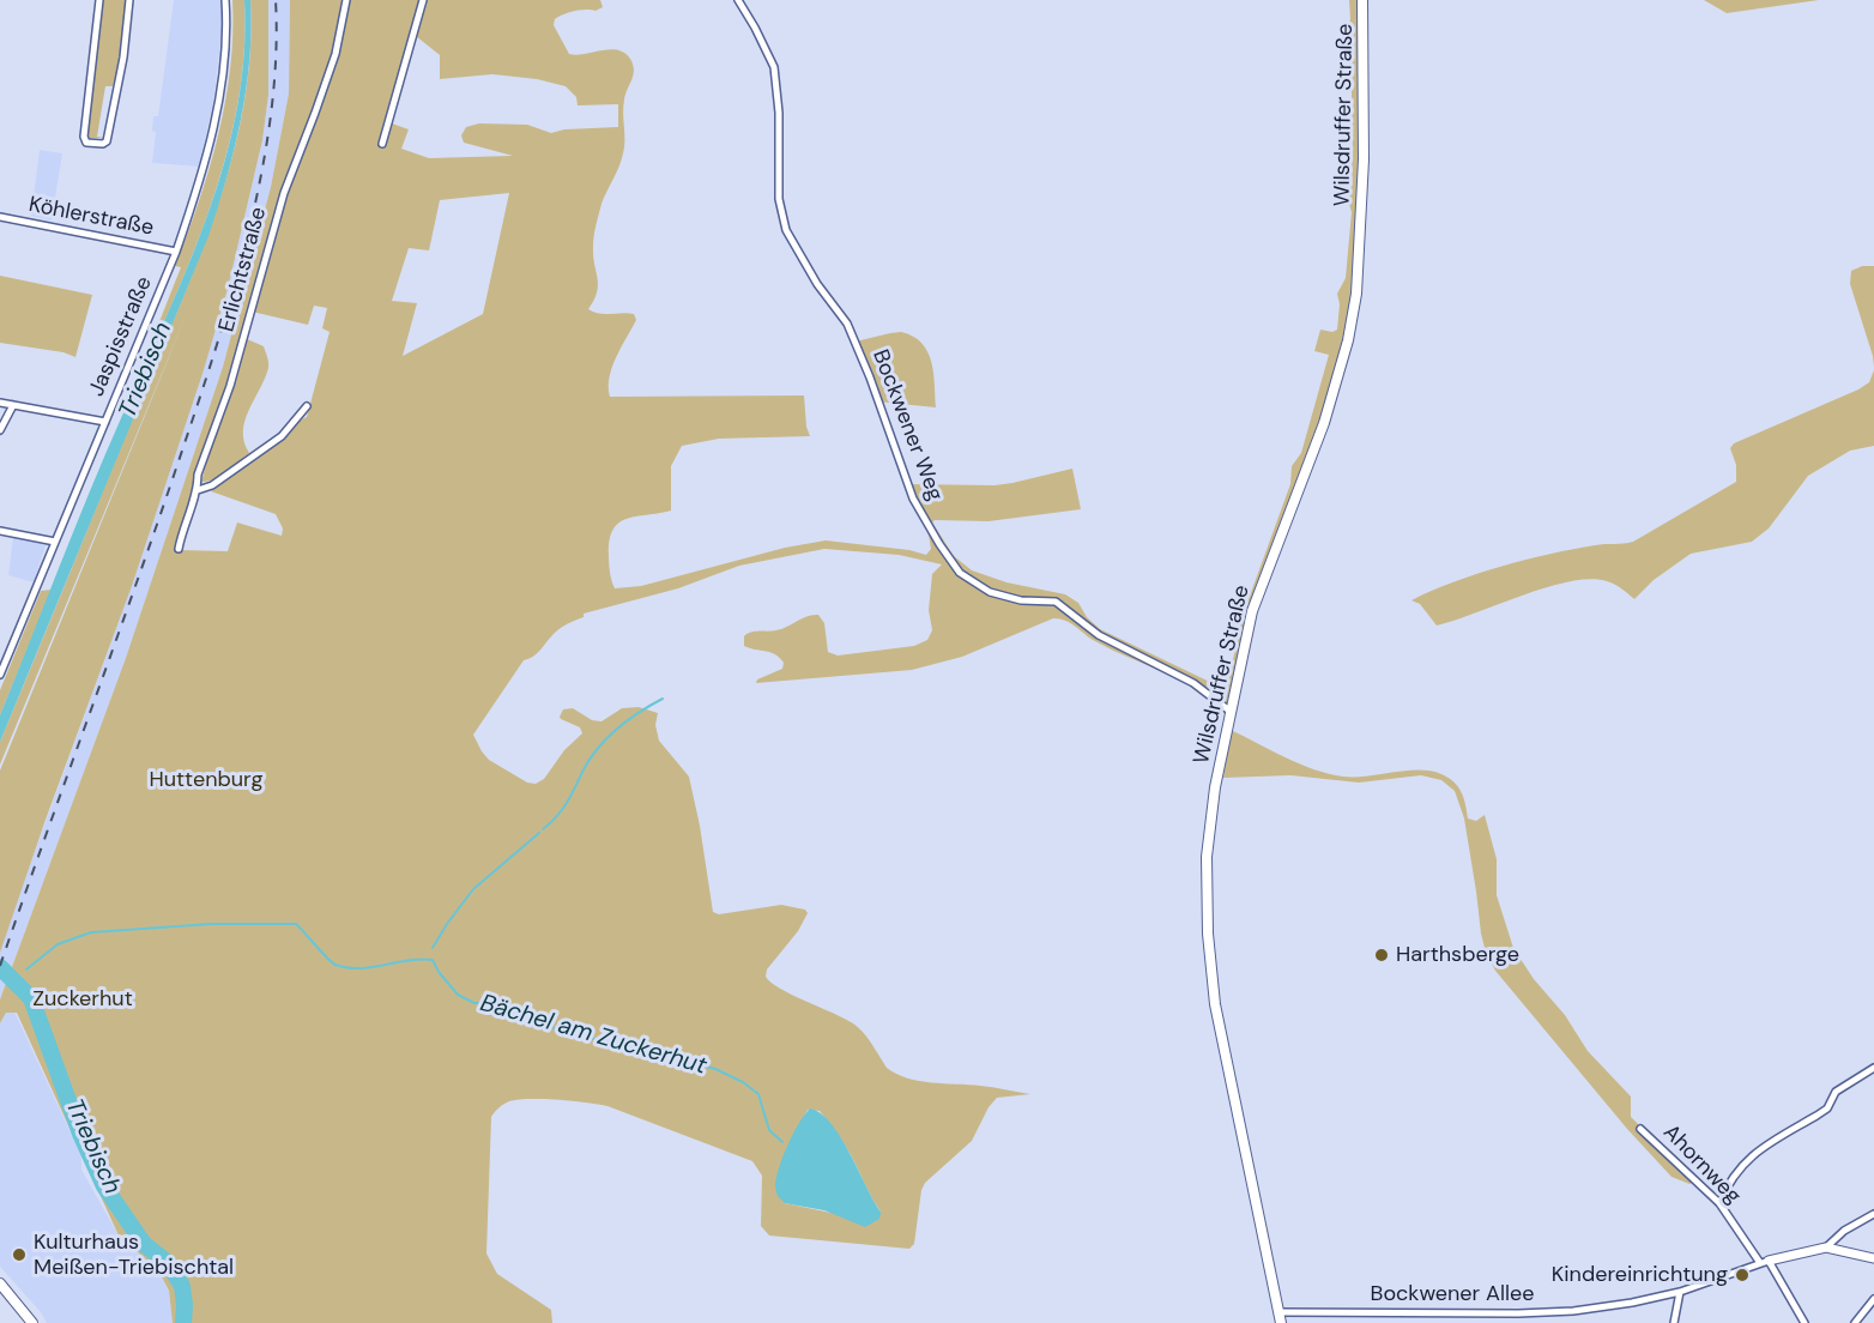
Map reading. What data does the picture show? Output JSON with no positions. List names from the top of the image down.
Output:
{
  "streets": {
    "main road": ["Wilsdruffer Straße"],
    "street": [
      "Köhlerstraße",
      "Erlichtstraße",
      "Jaspisstraße",
      "Bockwener Weg",
      "Ahornweg",
      "Bockwener Allee"
    ]
  },
  "crossings": [
    ["Wilsdruffer Straße", "Bockwener Weg"],
    ["Wilsdruffer Straße", "Bockwener Allee"],
    ["Köhlerstraße", "Jaspisstraße"],
    ["Ahornweg", "Bockwener Allee"]
  ],
  "water": ["Triebisch", "Bächel am Zuckerhut"],
  "parks": ["Huttenburg", "Zuckerhut"],
  "places": ["Harthsberge", "Kulturhaus Meißen-Triebischtal", "Kindereinrichtung"]
}
